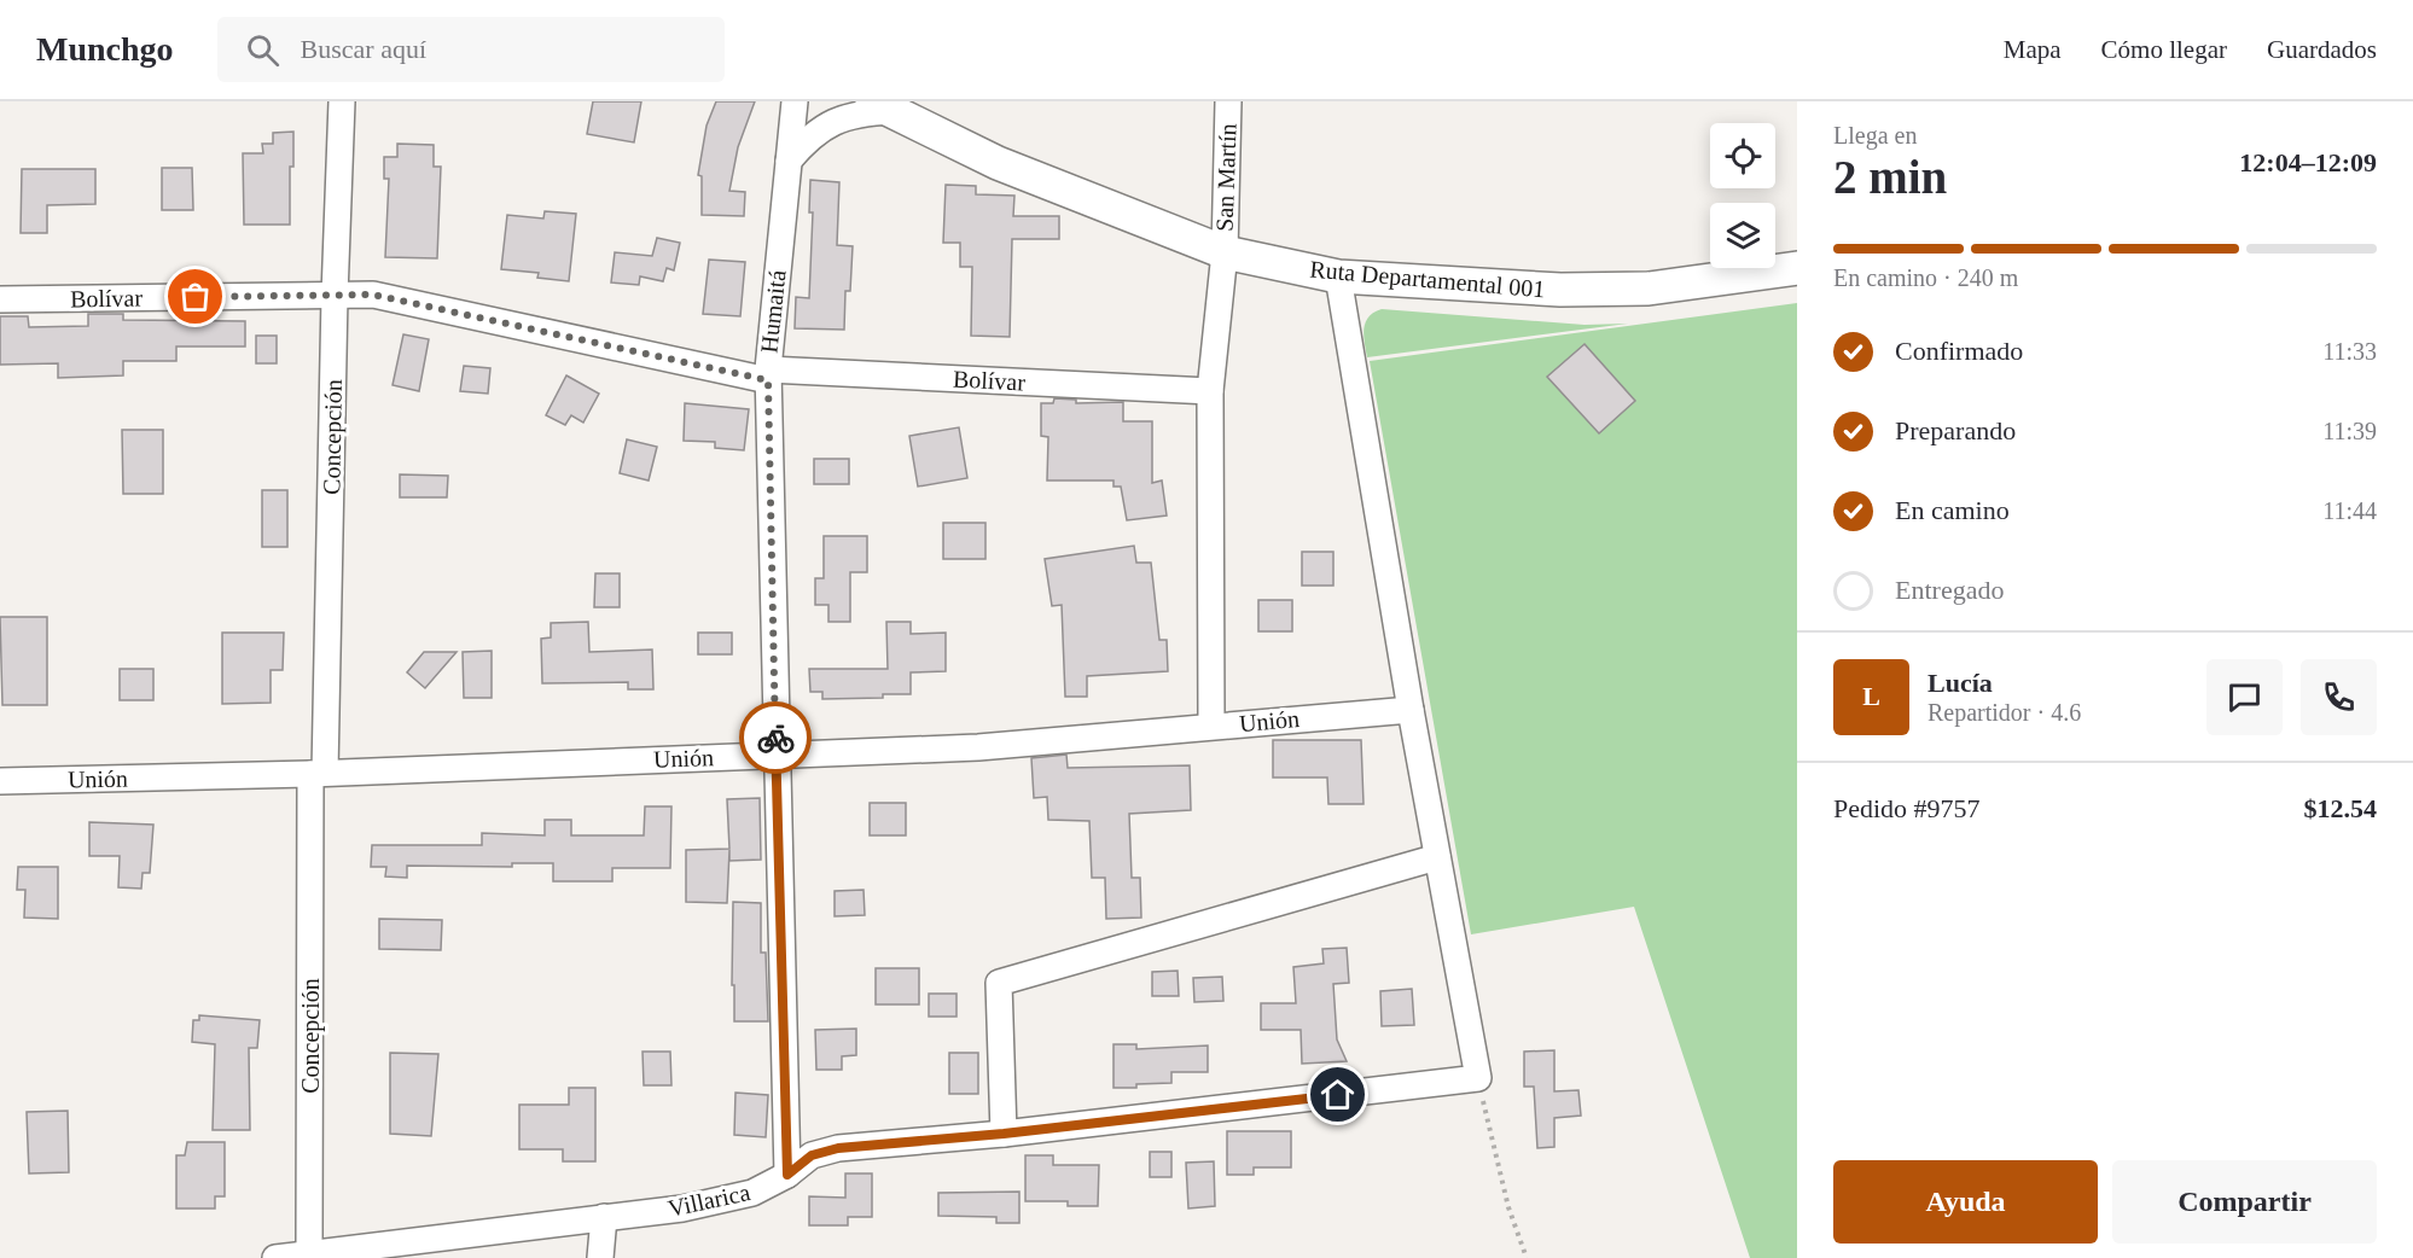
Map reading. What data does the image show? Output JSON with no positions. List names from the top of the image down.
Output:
{
  "streets": {
    "street": [
      "San Martín",
      "Ruta Departamental 001",
      "Bolívar",
      "Humaitá",
      "Concepción",
      "Unión",
      "Villarica"
    ]
  },
  "crossings": [
    ["San Martín", "Ruta Departamental 001"],
    ["San Martín", "Bolívar"],
    ["San Martín", "Unión"],
    ["Bolívar", "Humaitá"],
    ["Bolívar", "Concepción"],
    ["Humaitá", "Unión"],
    ["Humaitá", "Villarica"],
    ["Concepción", "Unión"],
    ["Concepción", "Villarica"]
  ],
  "page": {
    "header": "Munchgo",
    "search": "Buscar aquí",
    "nav": ["Mapa", "Cómo llegar", "Guardados"],
    "heading": ["2 min", "Llega en", "12:04–12:09"],
    "panel": [
      "Lucía",
      "Repartidor · 4.6",
      "Pedido #9757",
      "$12.54"
    ],
    "bar": "En camino · 240 m",
    "list": [
      ["Confirmado", "11:33"],
      ["Preparando", "11:39"],
      ["En camino", "11:44"],
      "Entregado"
    ],
    "round": "L",
    "buttons": ["Ayuda", "Compartir"]
  }
}
